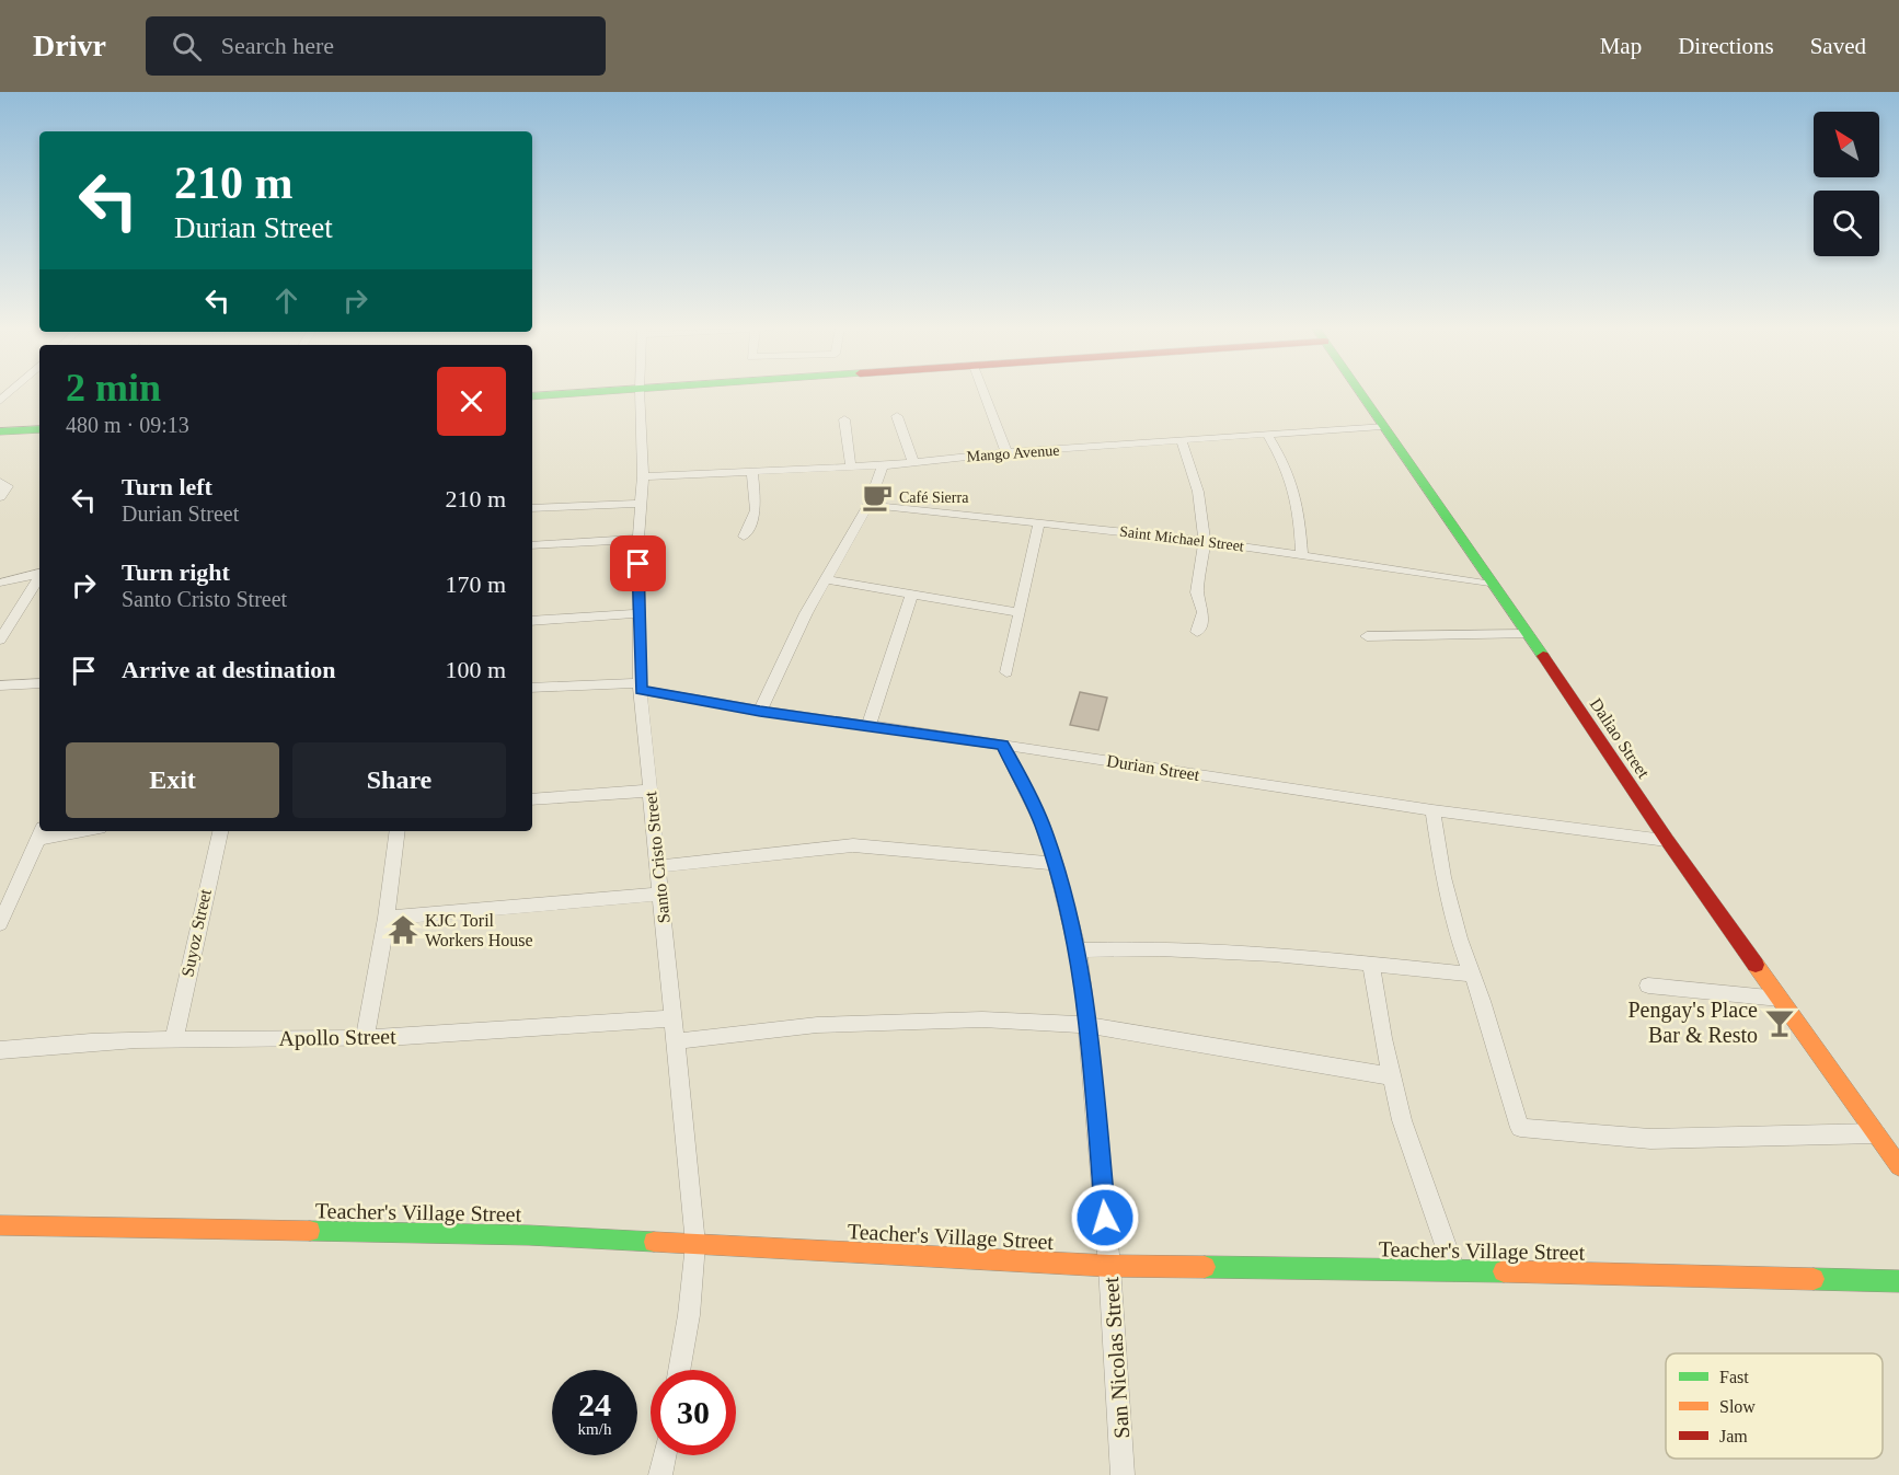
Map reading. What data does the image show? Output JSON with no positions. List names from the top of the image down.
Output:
{
  "streets": {
    "street": [
      "Mango Avenue",
      "Saint Michael Street",
      "Daliao Street",
      "Durian Street",
      "Santo Cristo Street",
      "Suyoz Street",
      "Apollo Street",
      "Teacher's Village Street",
      "San Nicolas Street"
    ]
  },
  "crossings": [
    ["Mango Avenue", "Daliao Street"],
    ["Mango Avenue", "Santo Cristo Street"],
    ["Saint Michael Street", "Daliao Street"],
    ["Daliao Street", "Durian Street"],
    ["Durian Street", "Santo Cristo Street"],
    ["Durian Street", "San Nicolas Street"],
    ["Santo Cristo Street", "Apollo Street"],
    ["Santo Cristo Street", "Teacher's Village Street"],
    ["Suyoz Street", "Apollo Street"],
    ["Teacher's Village Street", "San Nicolas Street"]
  ],
  "places": {
    "cafe": ["Café Sierra"],
    "temple": ["KJC Toril Workers House"],
    "bar": ["Pengay's Place Bar & Resto"]
  },
  "legend": ["Fast", "Slow", "Jam"],
  "north": "top left",
  "page": {
    "header": "Drivr",
    "search": "Search here",
    "nav": ["Map", "Directions", "Saved"],
    "turn": ["210 m", "Durian Street"],
    "heading": ["2 min", "480 m · 09:13"],
    "list": [
      {
        "name": "Turn left",
        "note": "Durian Street",
        "value": "210 m"
      },
      {
        "name": "Turn right",
        "note": "Santo Cristo Street",
        "value": "170 m"
      },
      {
        "name": "Arrive at destination",
        "value": "100 m"
      }
    ],
    "buttons": ["Exit", "Share"],
    "speed": "24 km/h",
    "limit": "30"
  }
}
